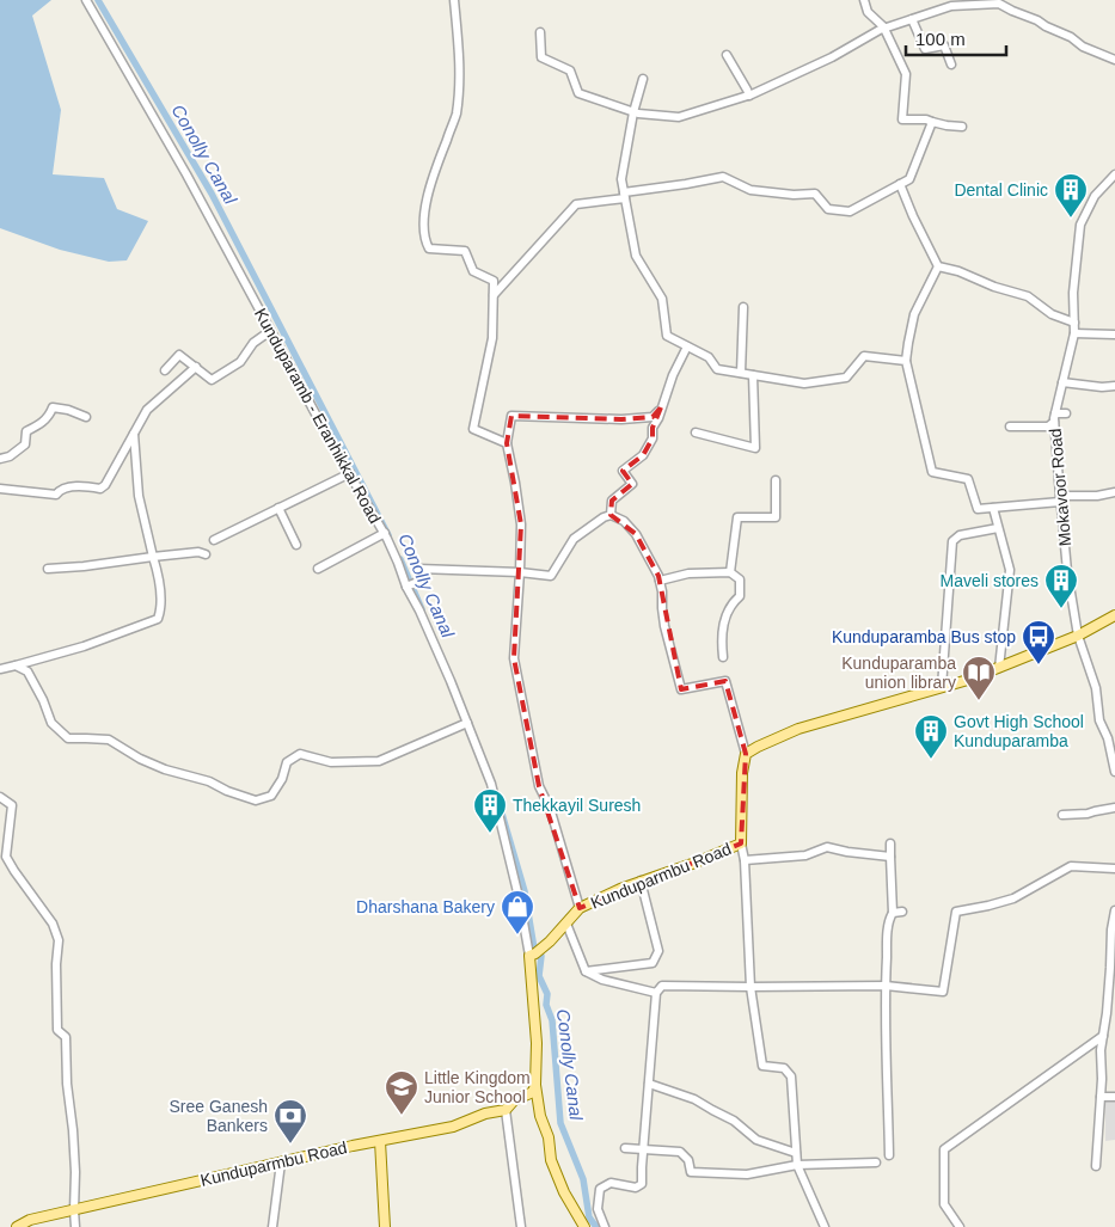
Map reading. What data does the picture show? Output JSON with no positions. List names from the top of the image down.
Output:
{
  "streets": {
    "main road": ["Kunduparmbu Road"],
    "street": ["Kunduparamb - Eranhikkal Road", "Mokavoor Road"]
  },
  "crossings": [
    ["Kunduparamb - Eranhikkal Road", "Kunduparmbu Road"]
  ],
  "water": ["Conolly Canal"],
  "places": {
    "building": [
      "Dental Clinic",
      "Maveli stores",
      "Govt High School Kunduparamba",
      "Thekkayil Suresh"
    ],
    "bus stop": ["Kunduparamba Bus stop"],
    "library": ["Kunduparamba union library"],
    "shop": ["Dharshana Bakery"],
    "school or university": ["Little Kingdom Junior School"],
    "bank": ["Sree Ganesh Bankers"]
  },
  "scale_bar": "100 m"
}
